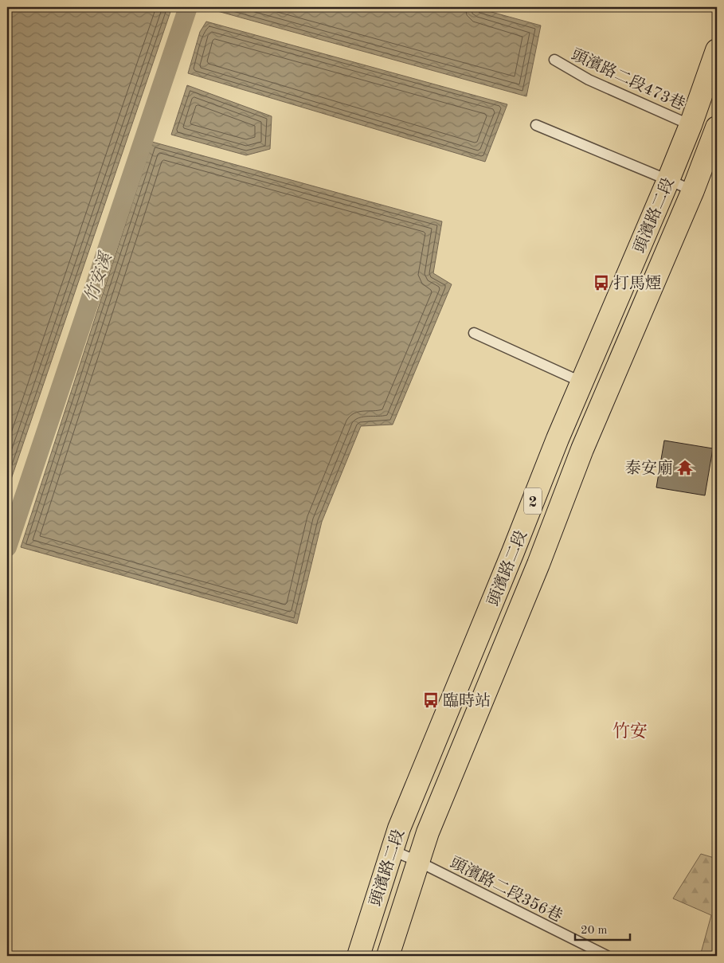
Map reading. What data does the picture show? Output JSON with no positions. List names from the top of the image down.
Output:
{
  "streets": {
    "main road": ["頭濱路二段", "2"],
    "lane": ["頭濱路二段473巷", "頭濱路二段356巷"]
  },
  "crossings": [
    ["頭濱路二段473巷", "頭濱路二段"],
    ["頭濱路二段", "頭濱路二段356巷"]
  ],
  "districts": ["竹安"],
  "water": ["竹安溪"],
  "places": {
    "bus stop": ["打馬煙", "臨時站"],
    "temple": ["泰安廟"]
  },
  "scale_bar": "20 m"
}
